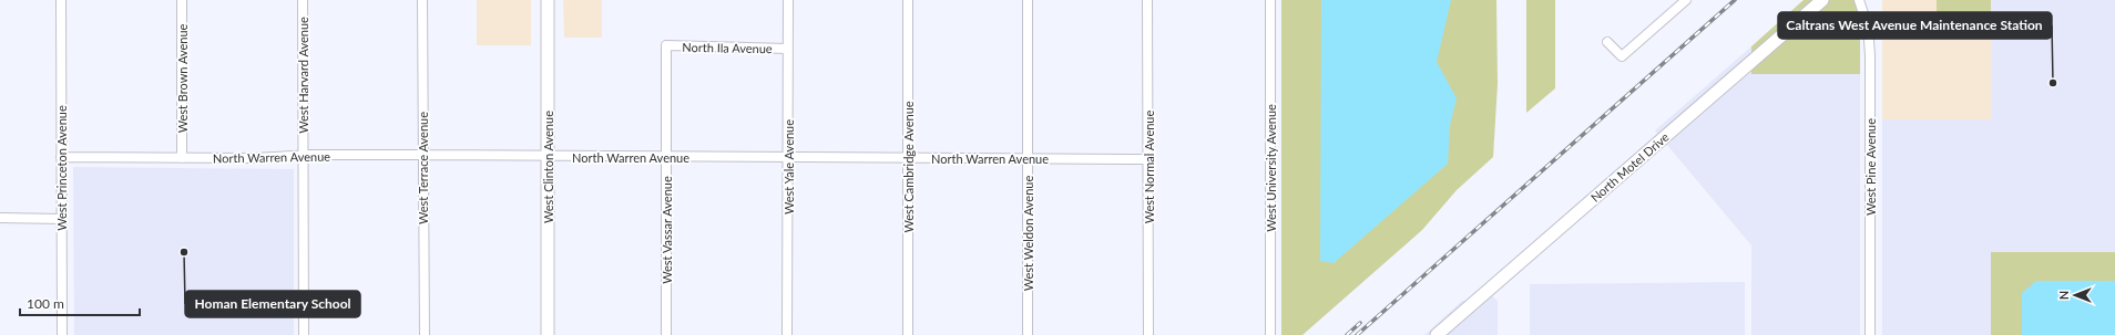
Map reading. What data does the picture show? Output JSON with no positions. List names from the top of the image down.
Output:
{
  "streets": {
    "main road": ["West Clinton Avenue", "North Motel Drive"],
    "street": [
      "North Ila Avenue",
      "West Harvard Avenue",
      "West Brown Avenue",
      "North Warren Avenue",
      "West Yale Avenue",
      "West Cambridge Avenue",
      "West Normal Avenue",
      "West Pine Avenue",
      "West Princeton Avenue",
      "West Terrace Avenue",
      "West University Avenue",
      "West Vassar Avenue",
      "West Weldon Avenue"
    ]
  },
  "crossings": [
    ["North Ila Avenue", "West Yale Avenue"],
    ["North Ila Avenue", "West Vassar Avenue"],
    ["West Harvard Avenue", "North Warren Avenue"],
    ["West Brown Avenue", "North Warren Avenue"],
    ["North Warren Avenue", "West Clinton Avenue"],
    ["North Warren Avenue", "West Yale Avenue"],
    ["North Warren Avenue", "West Cambridge Avenue"],
    ["North Warren Avenue", "West Normal Avenue"],
    ["North Warren Avenue", "West Princeton Avenue"],
    ["North Warren Avenue", "West Terrace Avenue"],
    ["North Warren Avenue", "West Vassar Avenue"],
    ["North Warren Avenue", "West Weldon Avenue"]
  ],
  "places": ["Caltrans West Avenue Maintenance Station", "Homan Elementary School"],
  "scale_bar": "100 m",
  "north": "left"
}
